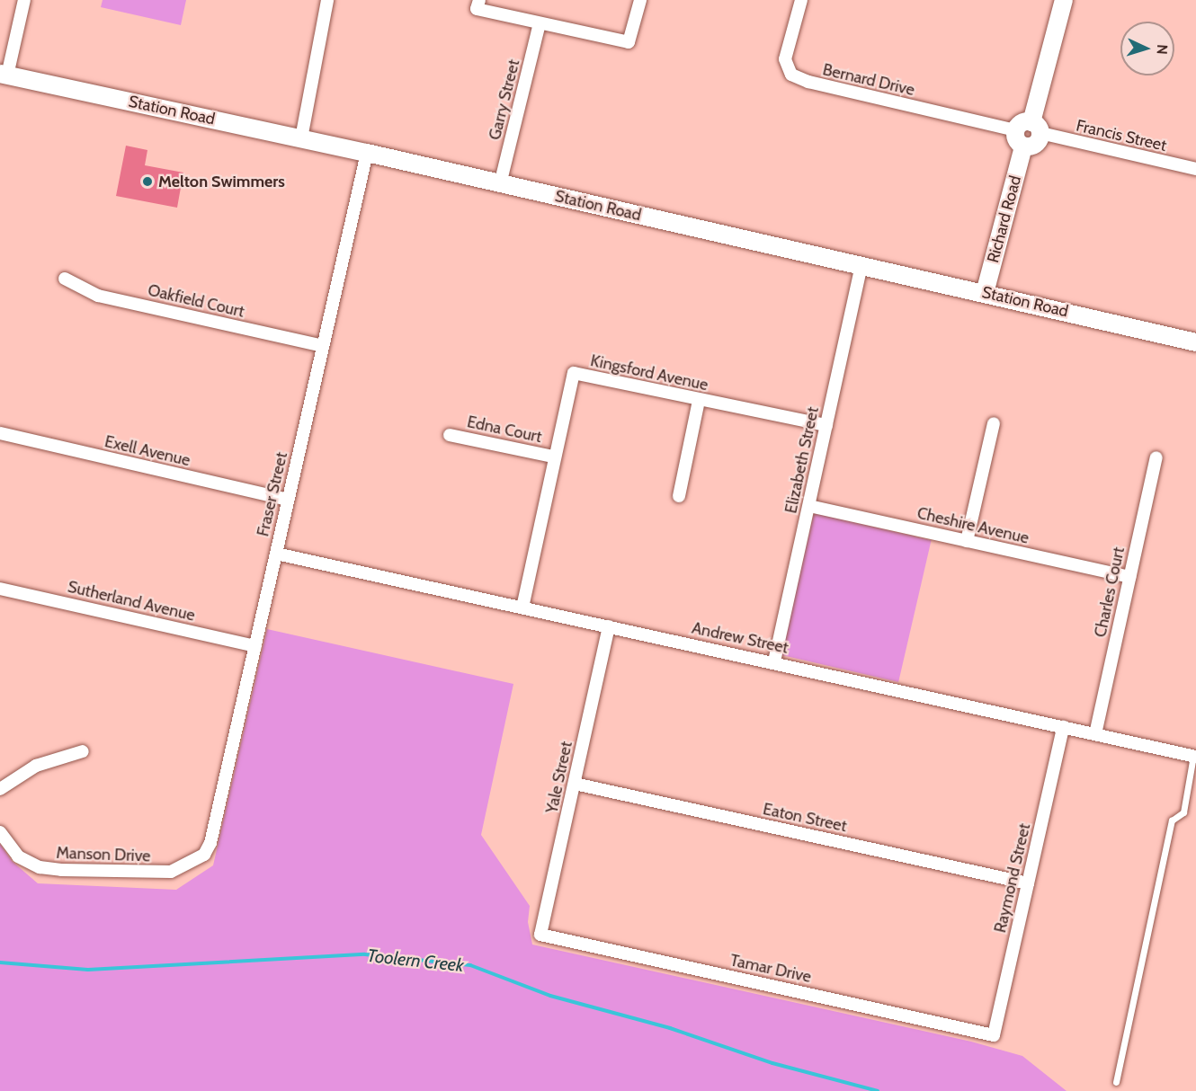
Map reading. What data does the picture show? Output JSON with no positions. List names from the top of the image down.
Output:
{
  "streets": {
    "street": [
      "Bernard Drive",
      "Garry Street",
      "Station Road",
      "Francis Street",
      "Richard Road",
      "Oakfield Court",
      "Kingsford Avenue",
      "Edna Court",
      "Exell Avenue",
      "Elizabeth Street",
      "Fraser Street",
      "Cheshire Avenue",
      "Charles Court",
      "Sutherland Avenue",
      "Andrew Street",
      "Yale Street",
      "Eaton Street",
      "Manson Drive",
      "Raymond Street",
      "Tamar Drive"
    ]
  },
  "crossings": [
    ["Bernard Drive", "Richard Road"],
    ["Garry Street", "Station Road"],
    ["Station Road", "Richard Road"],
    ["Station Road", "Elizabeth Street"],
    ["Station Road", "Fraser Street"],
    ["Oakfield Court", "Fraser Street"],
    ["Kingsford Avenue", "Edna Court"],
    ["Kingsford Avenue", "Elizabeth Street"],
    ["Kingsford Avenue", "Andrew Street"],
    ["Exell Avenue", "Fraser Street"],
    ["Elizabeth Street", "Cheshire Avenue"],
    ["Elizabeth Street", "Andrew Street"],
    ["Fraser Street", "Sutherland Avenue"],
    ["Fraser Street", "Andrew Street"],
    ["Fraser Street", "Manson Drive"],
    ["Cheshire Avenue", "Charles Court"],
    ["Charles Court", "Andrew Street"],
    ["Andrew Street", "Yale Street"],
    ["Andrew Street", "Raymond Street"],
    ["Yale Street", "Eaton Street"],
    ["Yale Street", "Tamar Drive"],
    ["Eaton Street", "Raymond Street"],
    ["Raymond Street", "Tamar Drive"]
  ],
  "water": ["Toolern Creek"],
  "places": ["Melton Swimmers"],
  "north": "right"
}
